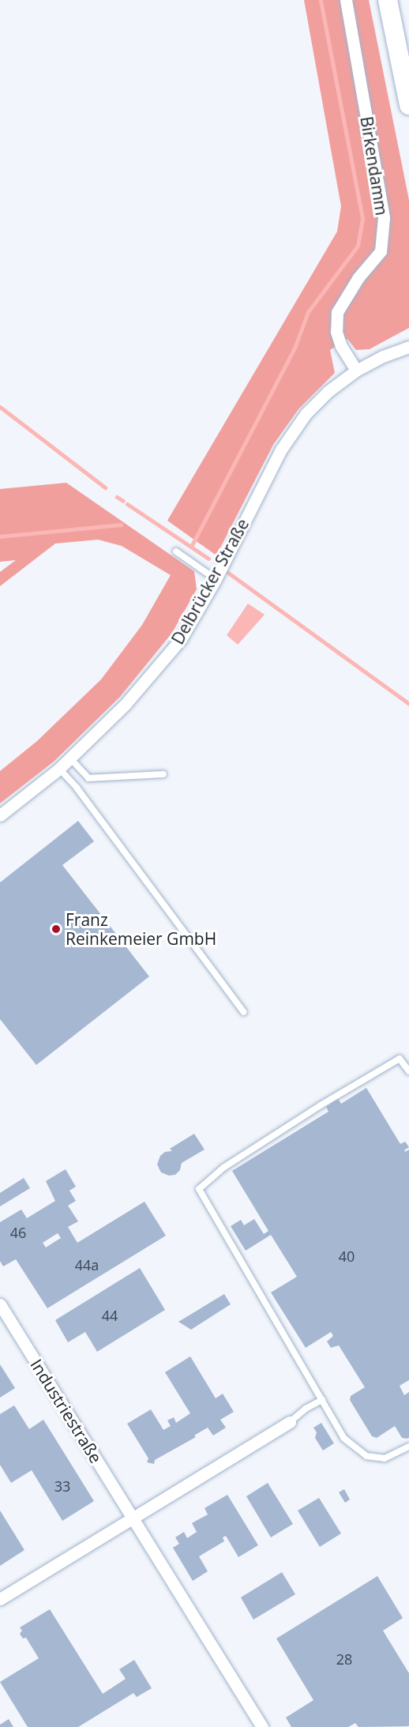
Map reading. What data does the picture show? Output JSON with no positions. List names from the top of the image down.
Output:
{
  "streets": {
    "street": ["Birkendamm", "Delbrücker Straße", "Industriestraße"]
  },
  "crossings": [
    ["Birkendamm", "Delbrücker Straße"]
  ],
  "places": ["Franz Reinkemeier GmbH"],
  "house_numbers": [
    "46",
    "40",
    "44a",
    "44",
    "33",
    "28"
  ]
}
